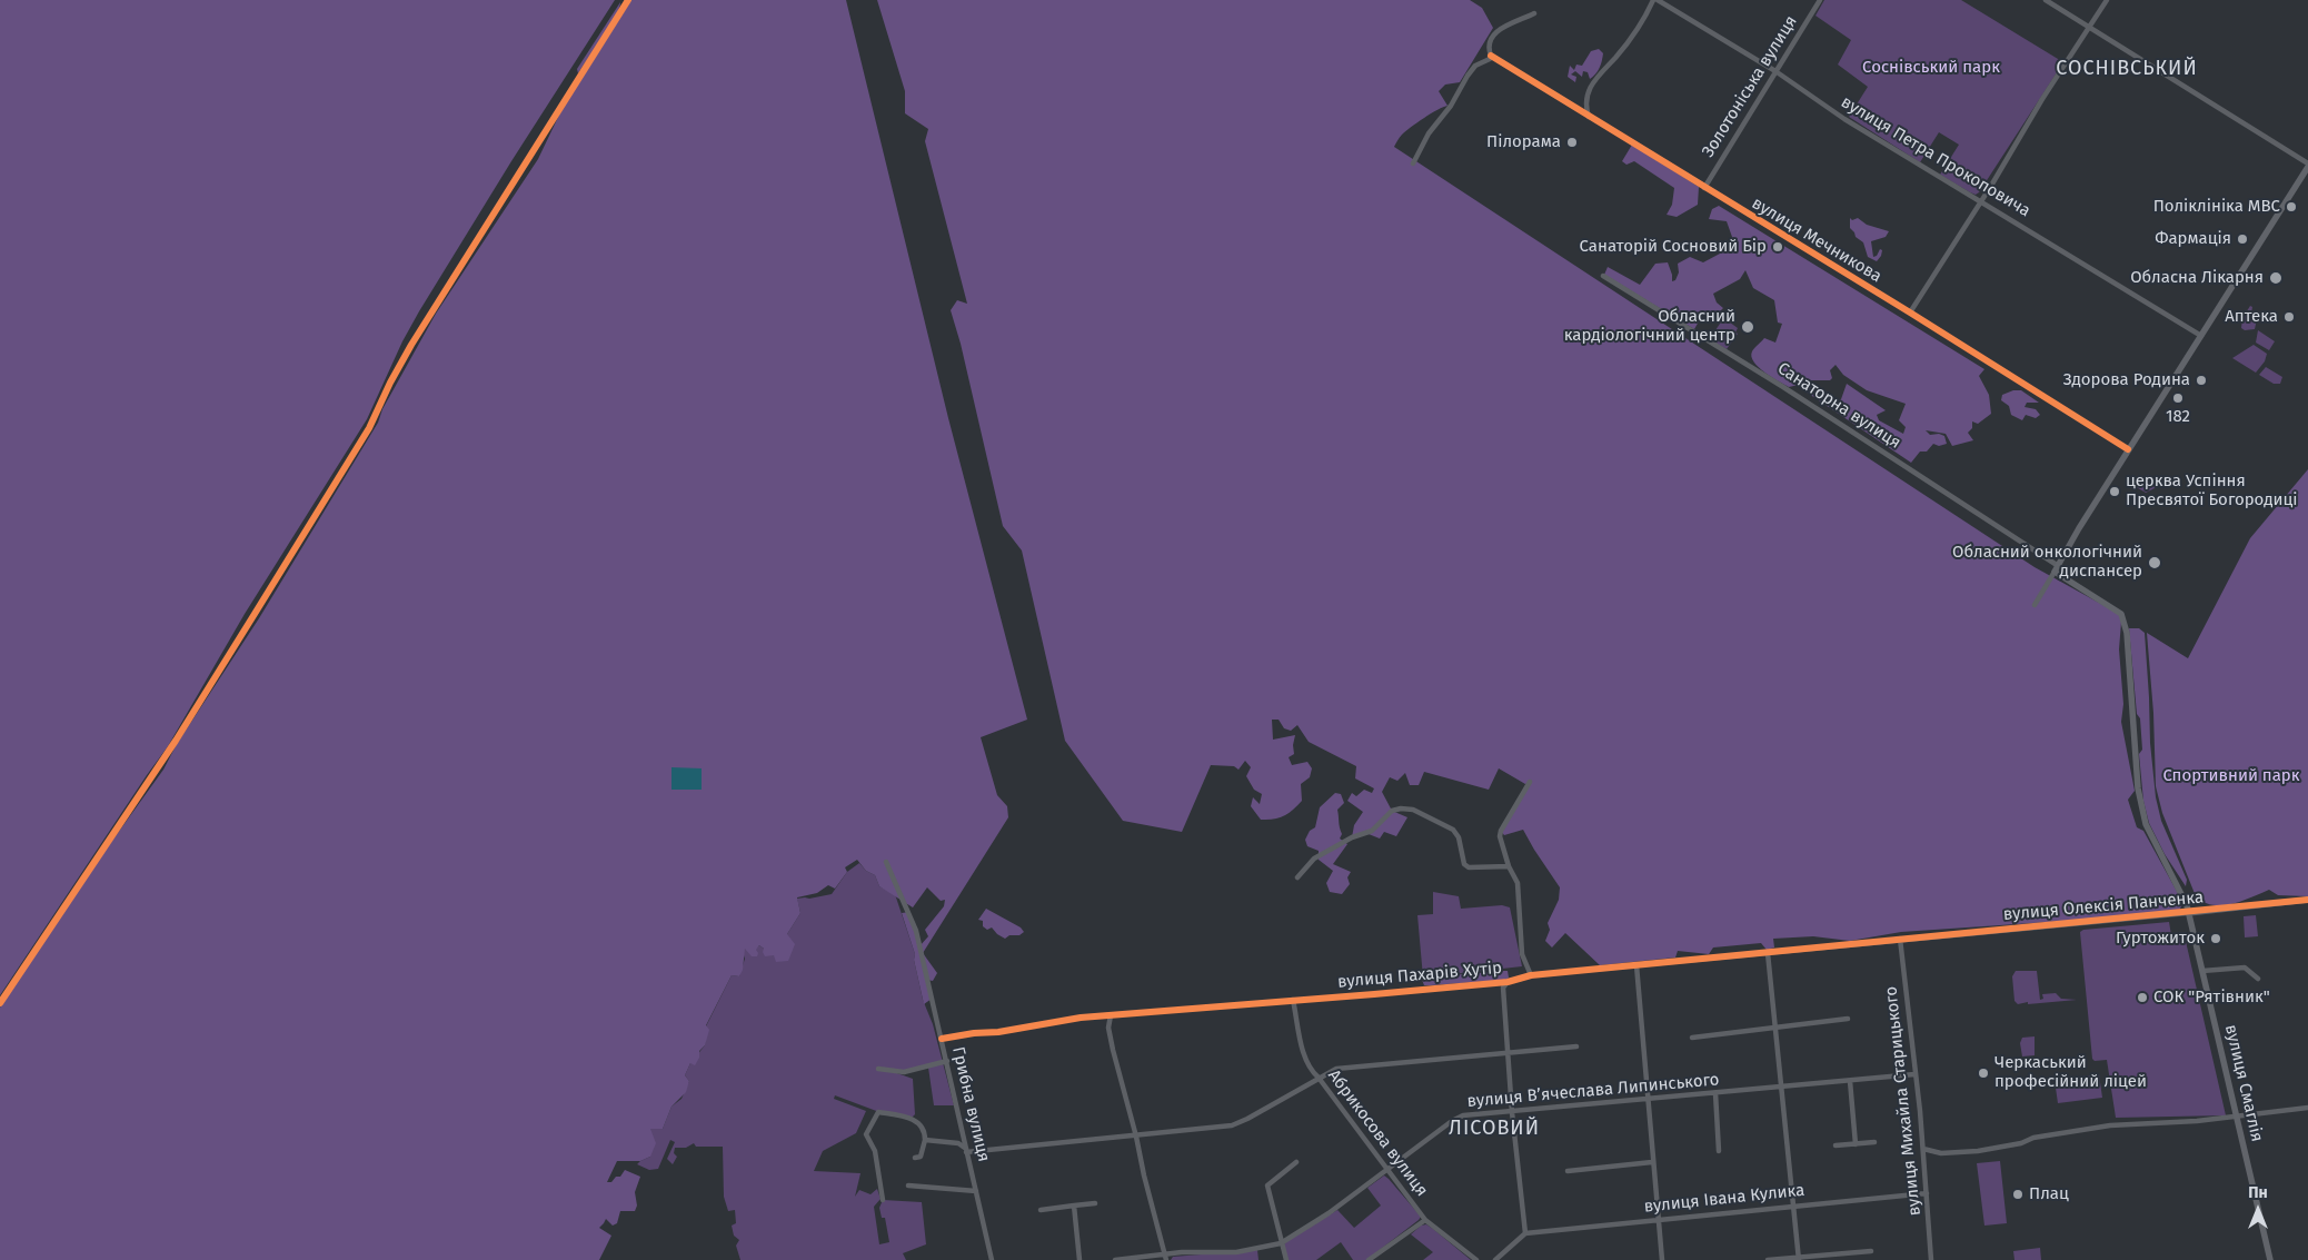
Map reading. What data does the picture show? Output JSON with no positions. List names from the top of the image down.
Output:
{
  "streets": {
    "street": [
      "Золотоніська вулиця",
      "вулиця Петра Прокоповича",
      "вулиця Мечникова",
      "Санаторна вулиця",
      "вулиця Олексія Панченка",
      "вулиця Пахарів Хутір",
      "вулиця Смаглія",
      "вулиця Вʼячеслава Липинського",
      "вулиця Михайла Старицького",
      "Грибна вулиця",
      "Абрикосова вулиця",
      "вулиця Івана Кулика"
    ]
  },
  "crossings": [
    ["Золотоніська вулиця", "вулиця Петра Прокоповича"],
    ["Золотоніська вулиця", "вулиця Мечникова"],
    ["Санаторна вулиця", "вулиця Смаглія"],
    ["вулиця Олексія Панченка", "вулиця Пахарів Хутір"],
    ["вулиця Олексія Панченка", "вулиця Смаглія"],
    ["вулиця Олексія Панченка", "вулиця Михайла Старицького"],
    ["вулиця Пахарів Хутір", "вулиця Михайла Старицького"],
    ["вулиця Пахарів Хутір", "Грибна вулиця"],
    ["вулиця Пахарів Хутір", "Абрикосова вулиця"],
    ["вулиця Вʼячеслава Липинського", "вулиця Михайла Старицького"],
    ["вулиця Вʼячеслава Липинського", "Абрикосова вулиця"],
    ["вулиця Михайла Старицького", "вулиця Івана Кулика"]
  ],
  "districts": ["СОСНІВСЬКИЙ", "ЛІСОВИЙ"],
  "parks": ["Соснівський парк", "Спортивний парк"],
  "places": [
    "Пілорама",
    "Поліклініка МВС",
    "Фармація",
    "Санаторій Сосновий Бір",
    "Обласна Лікарня",
    "Аптека",
    "Обласний кардіологічний центр",
    "Здорова Родина",
    "182",
    "церква Успіння Пресвятої Богородиці",
    "Обласний онкологічний диспансер",
    "Гуртожиток",
    "СОК \"Рятівник\"",
    "Черкаський професійний ліцей",
    "Плац"
  ],
  "north": "top"
}
